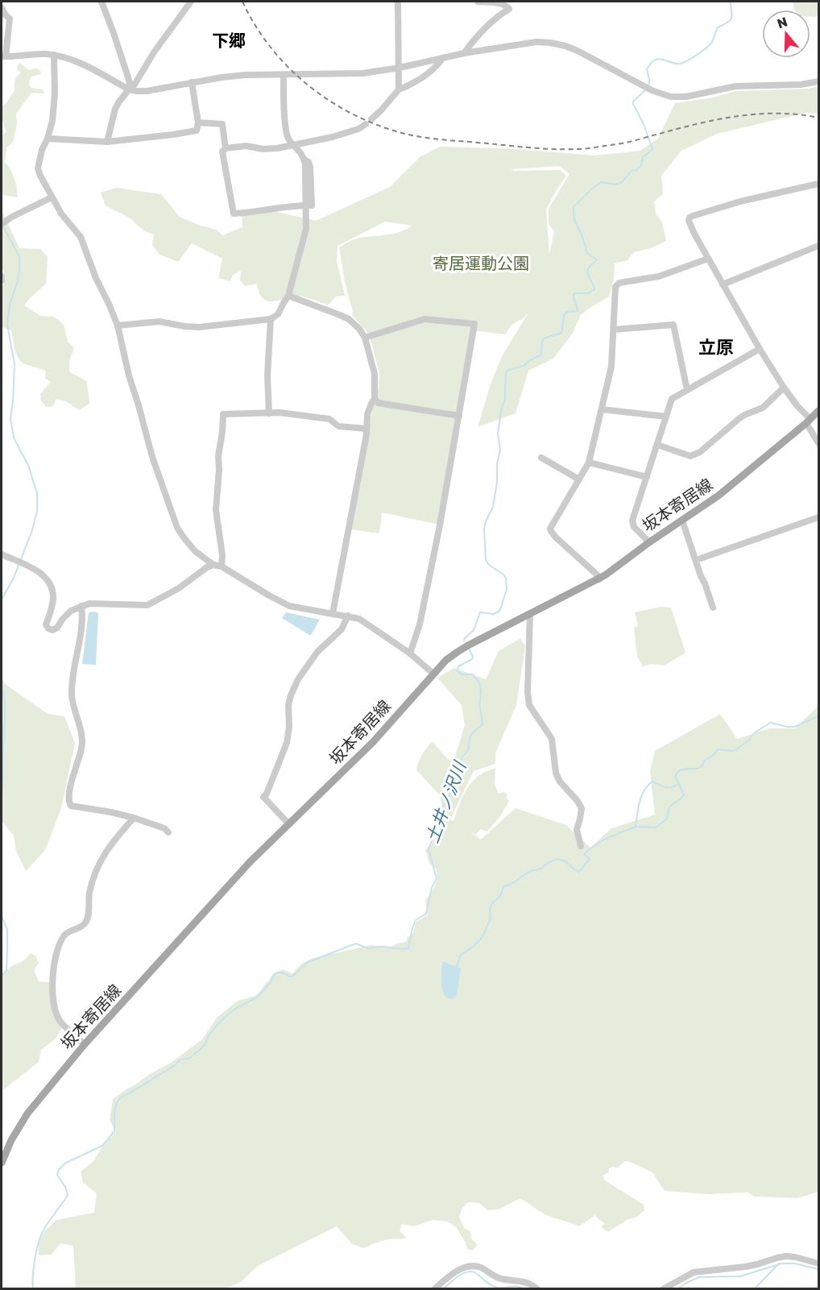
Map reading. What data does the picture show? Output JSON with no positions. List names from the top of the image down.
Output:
{
  "streets": {
    "main road": ["坂本寄居線"]
  },
  "districts": ["下郷", "立原"],
  "water": ["土井ノ沢川"],
  "parks": ["寄居運動公園"],
  "north": "top"
}
